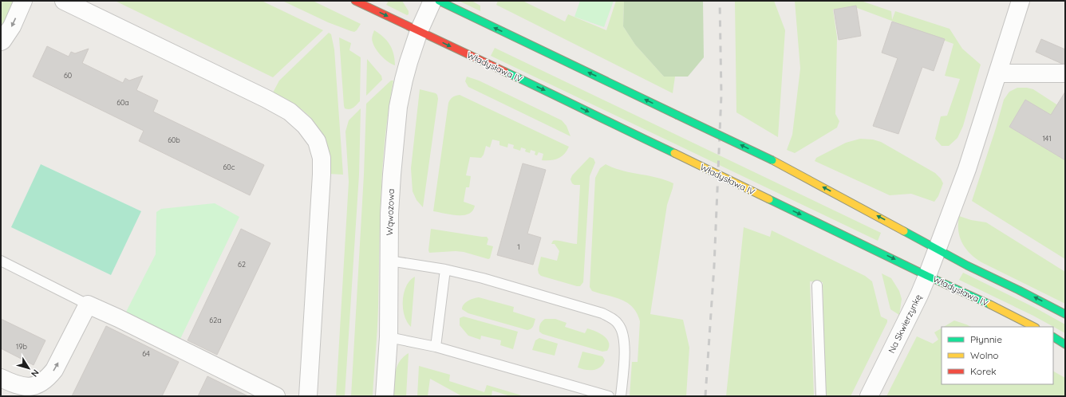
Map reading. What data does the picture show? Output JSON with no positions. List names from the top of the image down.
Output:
{
  "streets": {
    "main road": ["Władysława IV"],
    "street": ["Wąwozowa", "Na Skwierzynkę"]
  },
  "crossings": [
    ["Władysława IV", "Wąwozowa"],
    ["Władysława IV", "Na Skwierzynkę"]
  ],
  "house_numbers": [
    "60",
    "60a",
    "141",
    "60b",
    "60c",
    "1",
    "62",
    "62a",
    "19b",
    "64"
  ],
  "legend": ["Płynnie", "Wolno", "Korek"],
  "north": "bottom right"
}
